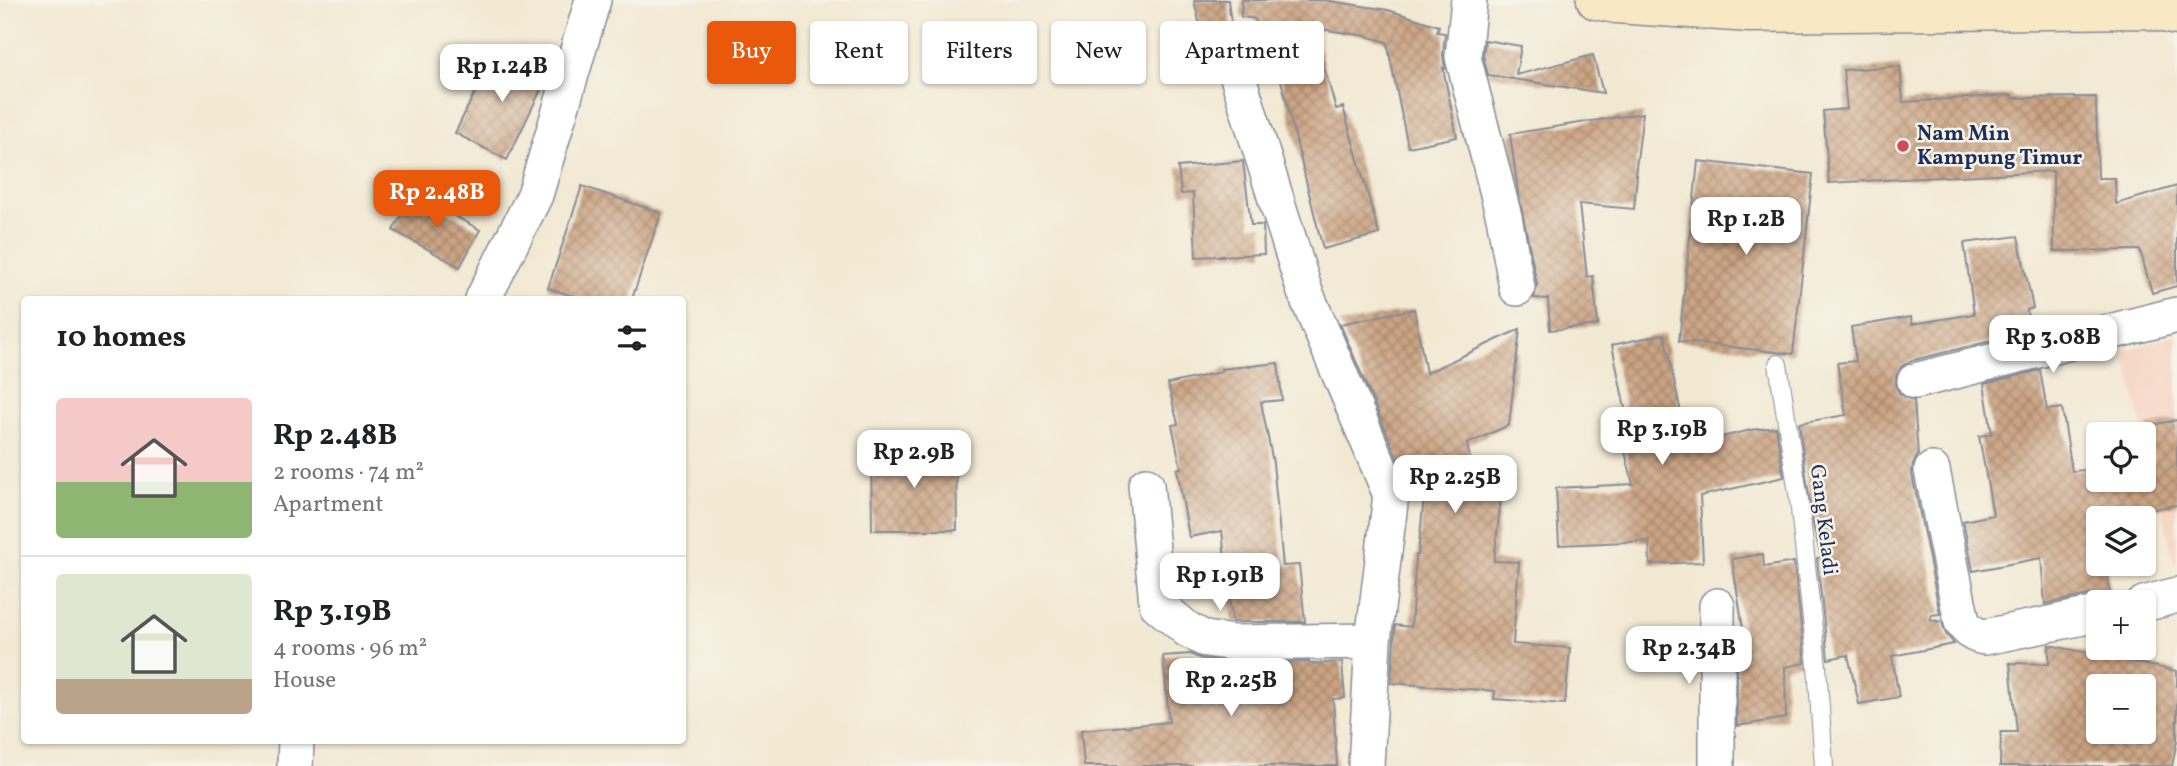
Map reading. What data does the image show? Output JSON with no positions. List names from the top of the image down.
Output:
{
  "streets": {
    "lane": ["Gang Keladi"]
  },
  "places": ["Nam Min Kampung Timur"],
  "page": {
    "chip": [
      "Buy",
      "Rent",
      "Filters",
      "New",
      "Apartment"
    ],
    "price": [
      "Rp 1.24B",
      "Rp 2.48B",
      "Rp 1.2B",
      "Rp 3.08B",
      "Rp 3.19B",
      "Rp 2.9B",
      "Rp 2.25B",
      "Rp 1.91B",
      "Rp 2.34B",
      "Rp 2.25B"
    ],
    "heading": "10 homes",
    "list": [
      {
        "name": "Rp 2.48B",
        "note": "2 rooms · 74 m² · Apartment"
      },
      {
        "name": "Rp 3.19B",
        "note": "4 rooms · 96 m² · House"
      }
    ],
    "map_buttons": ["+", "−"]
  }
}
